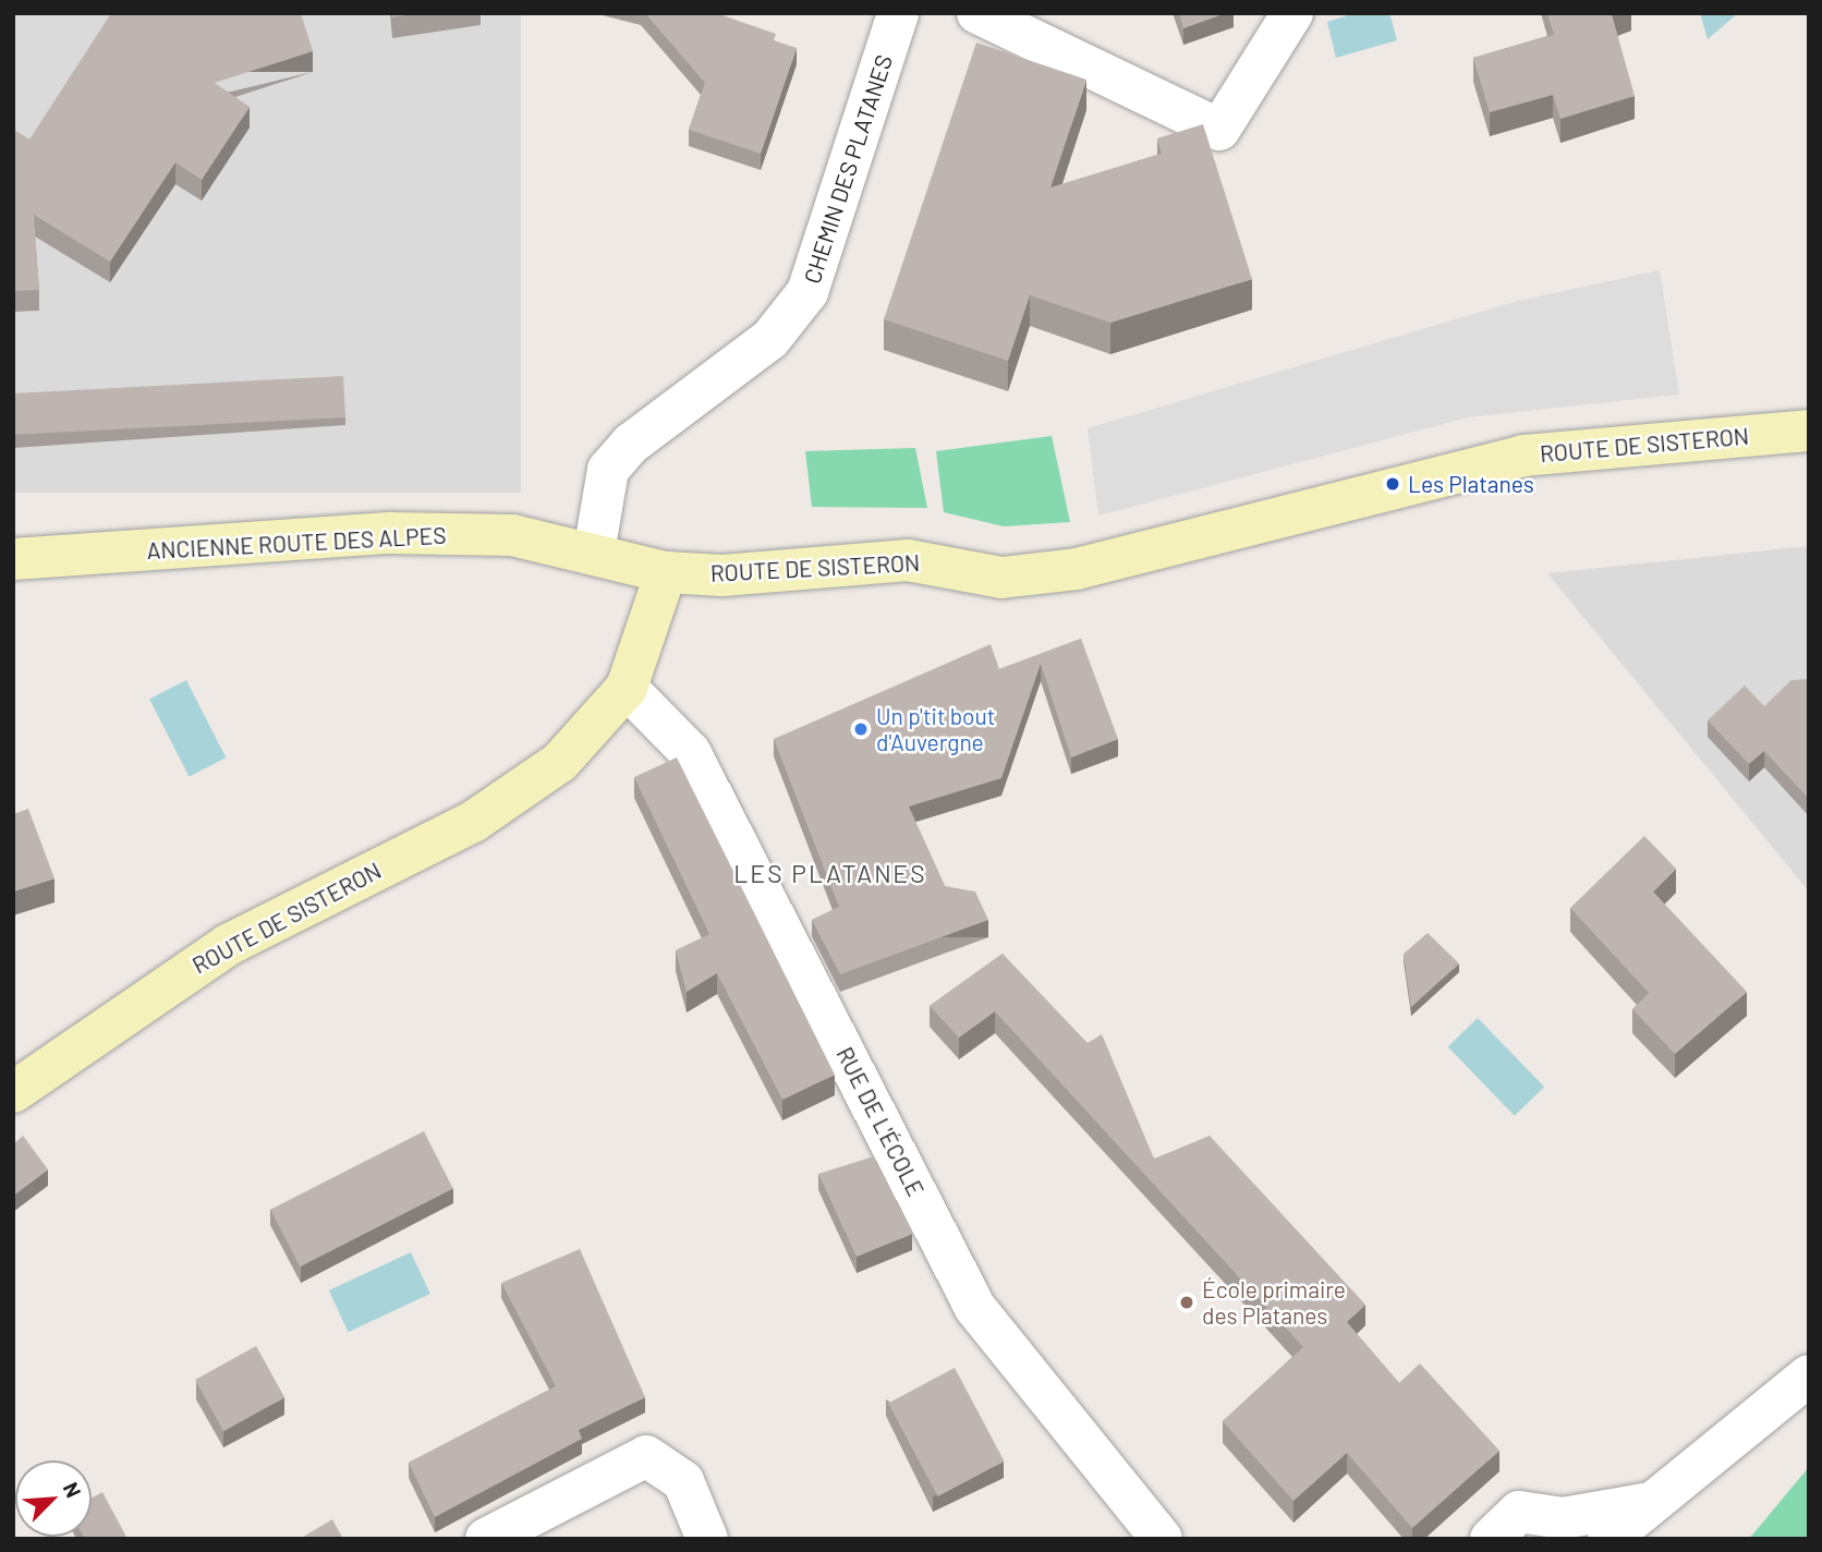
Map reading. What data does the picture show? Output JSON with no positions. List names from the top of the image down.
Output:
{
  "streets": {
    "main road": ["ROUTE DE SISTERON", "ANCIENNE ROUTE DES ALPES"],
    "street": ["CHEMIN DES PLATANES", "RUE DE L'ÉCOLE"]
  },
  "crossings": [
    ["CHEMIN DES PLATANES", "ANCIENNE ROUTE DES ALPES"],
    ["ROUTE DE SISTERON", "ANCIENNE ROUTE DES ALPES"],
    ["ROUTE DE SISTERON", "RUE DE L'ÉCOLE"]
  ],
  "districts": ["LES PLATANES"],
  "places": ["Les Platanes", "Un p'tit bout d'Auvergne", "École primaire des Platanes"],
  "north": "top right"
}
